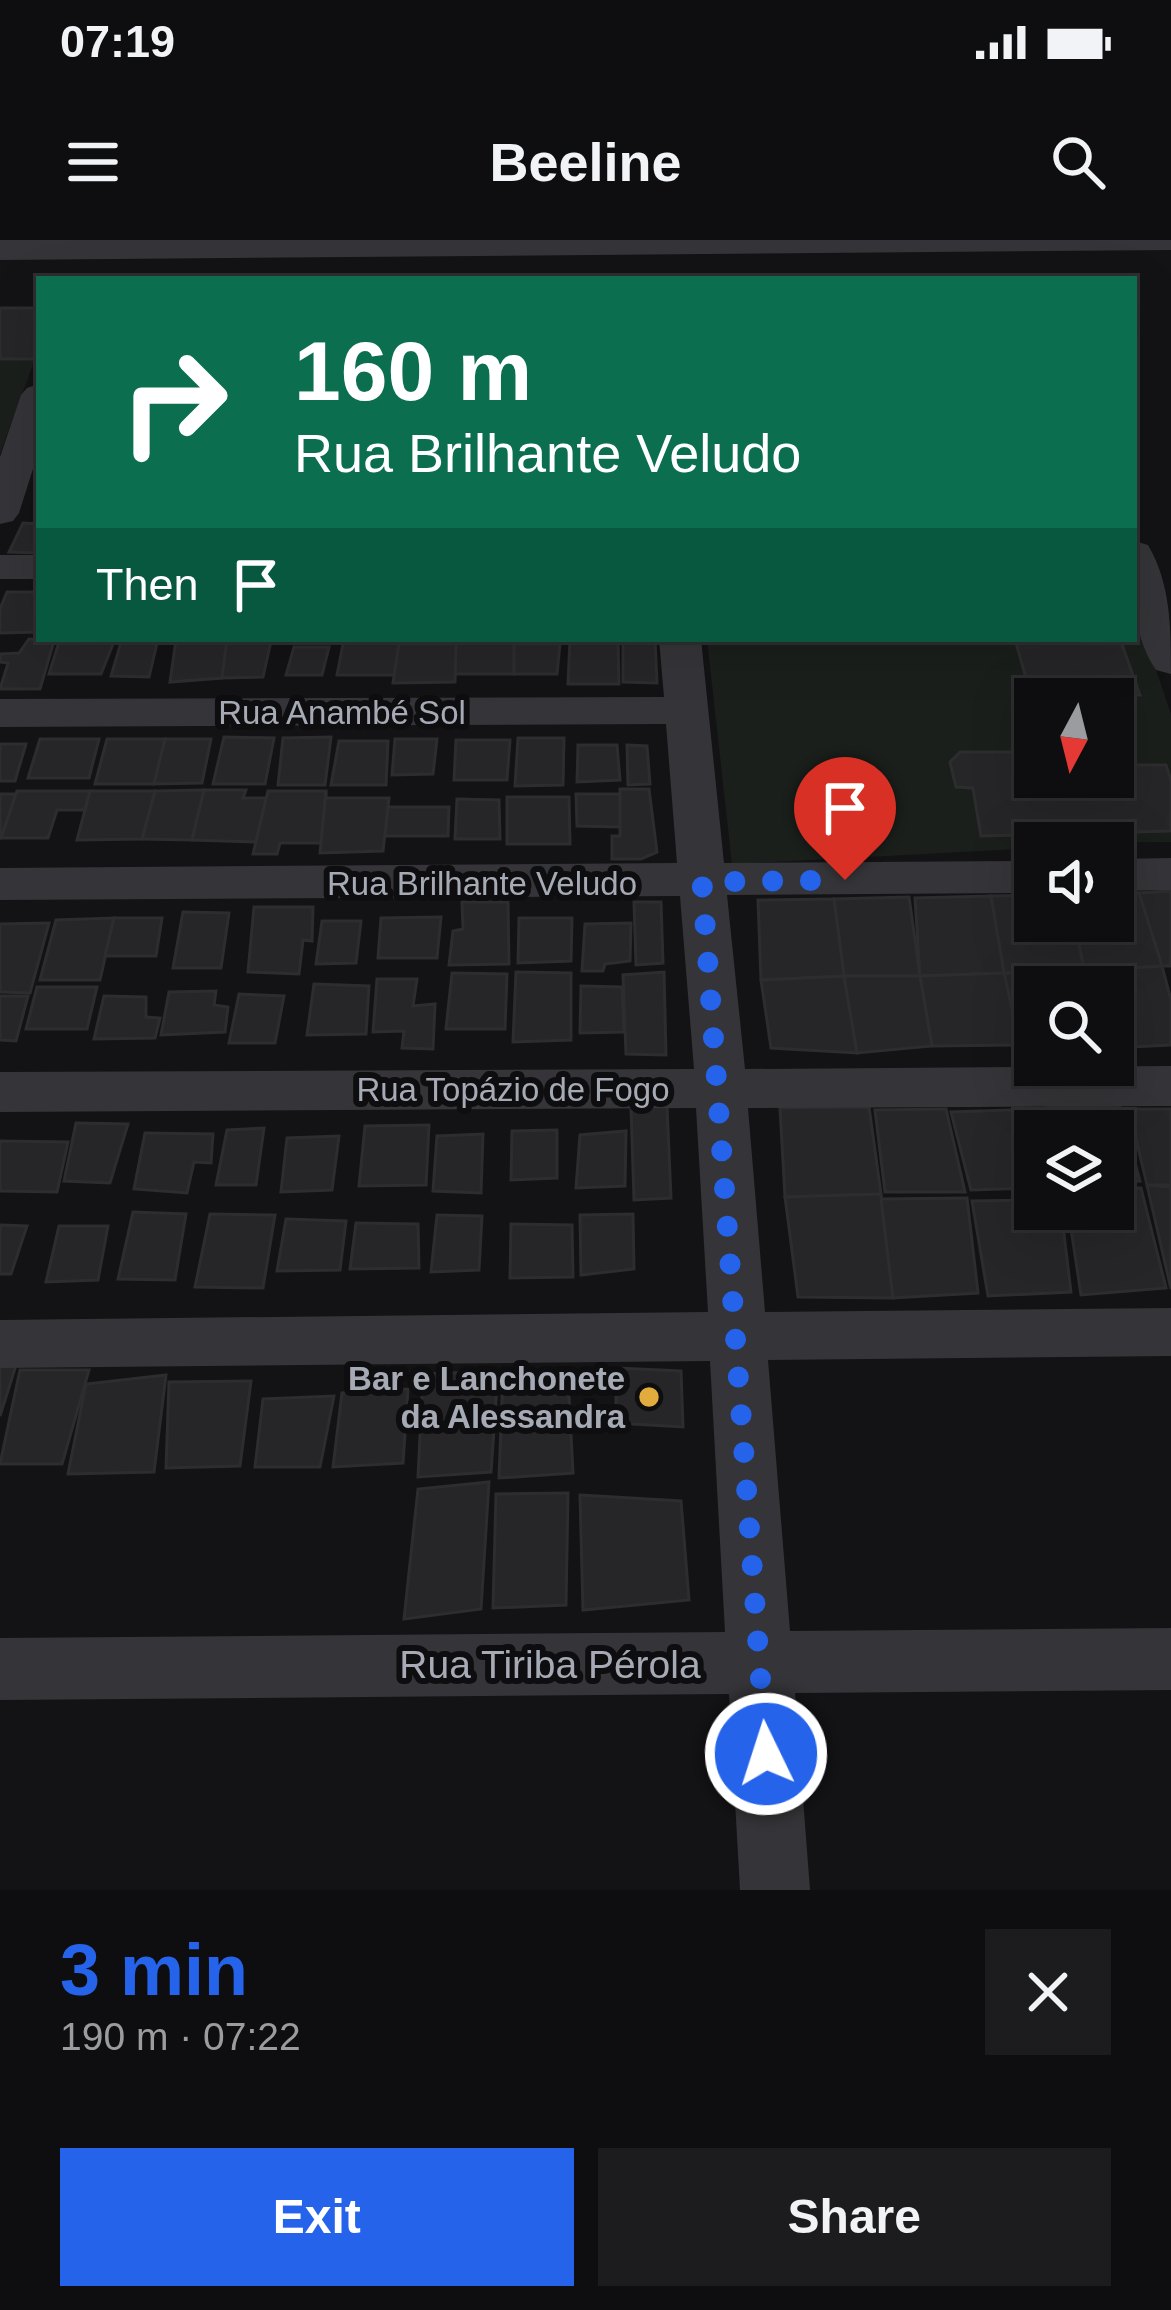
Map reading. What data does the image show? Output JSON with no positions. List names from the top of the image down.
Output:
{
  "streets": {
    "street": [
      "Rua Anambé Sol",
      "Rua Brilhante Veludo",
      "Rua Topázio de Fogo",
      "Rua Tiriba Pérola"
    ]
  },
  "places": ["Bar e Lanchonete da Alessandra"],
  "north": "bottom",
  "page": {
    "status": "07:19",
    "header": "Beeline",
    "turn": ["160 m", "Rua Brilhante Veludo"],
    "then": "Then",
    "heading": ["3 min", "190 m · 07:22"],
    "buttons": ["Exit", "Share"]
  }
}
